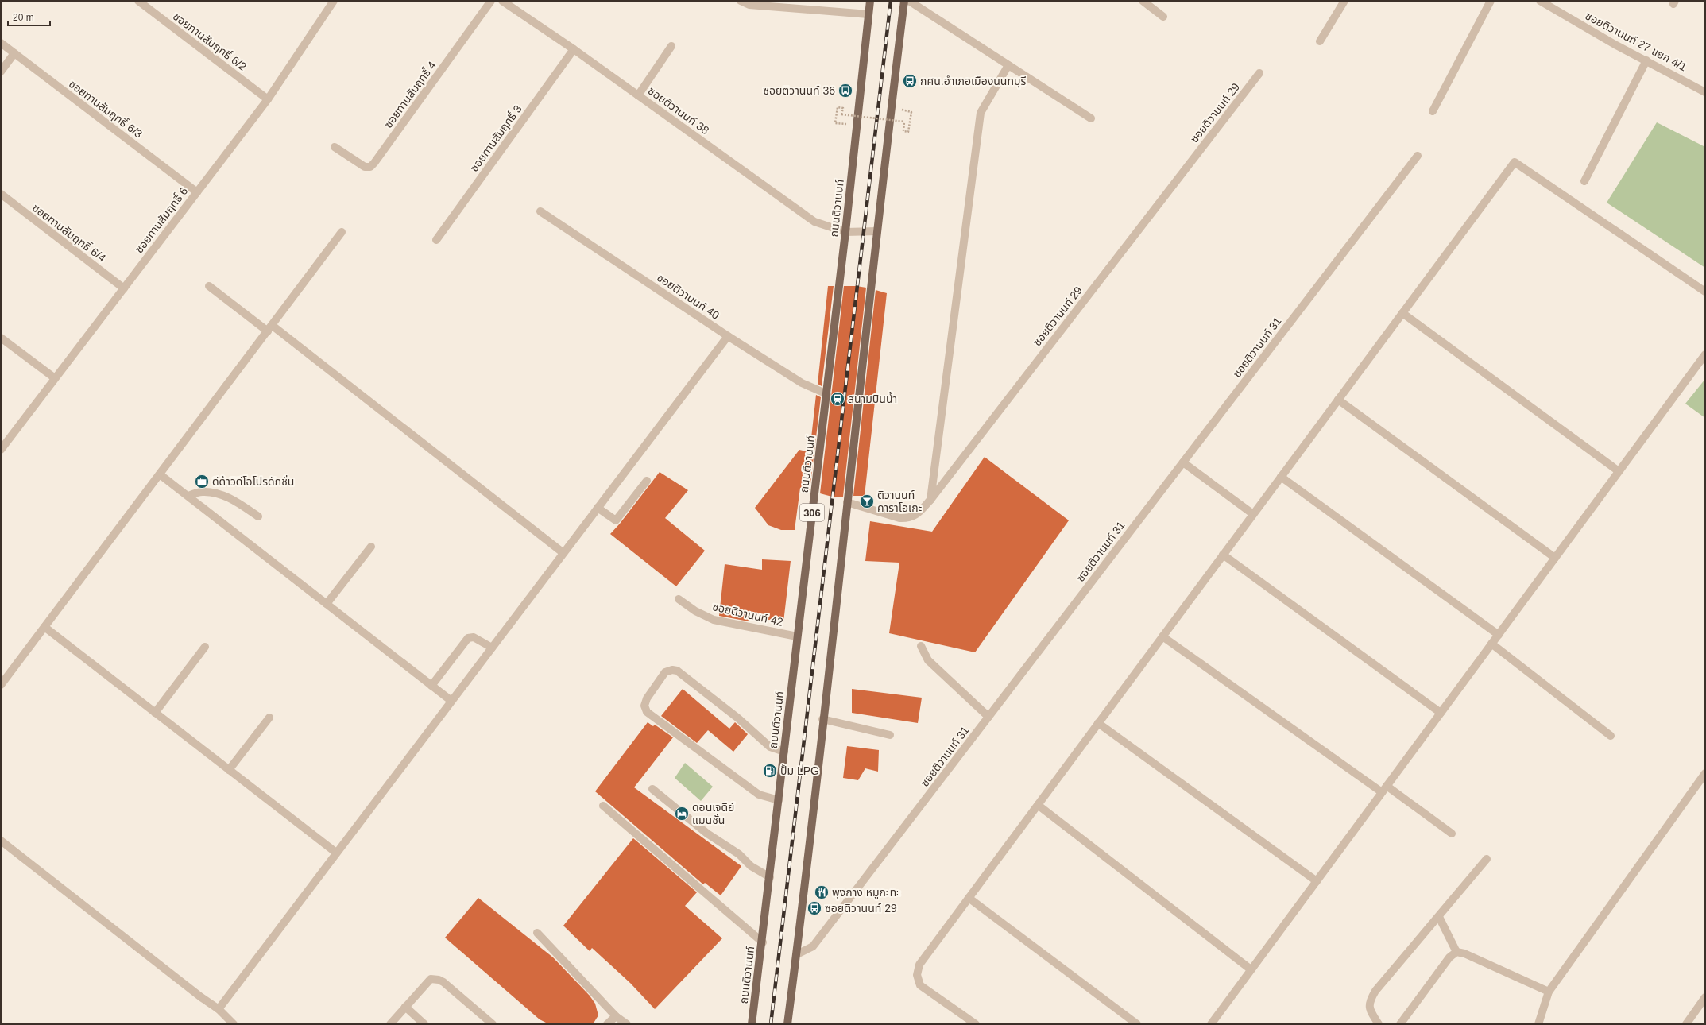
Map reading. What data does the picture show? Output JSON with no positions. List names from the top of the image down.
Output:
{
  "streets": {
    "main road": ["ถนนติวานนท์", "306"],
    "street": [
      "ซอยทานสัมฤทธิ์ 6/2",
      "ซอยติวานนท์ 27 แยก 4/1",
      "ซอยทานสัมฤทธิ์ 4",
      "ซอยทานสัมฤทธิ์ 6/3",
      "ซอยติวานนท์ 38",
      "ซอยติวานนท์ 29",
      "ซอยทานสัมฤทธิ์ 3",
      "ซอยทานสัมฤทธิ์ 6",
      "ซอยทานสัมฤทธิ์ 6/4",
      "ซอยติวานนท์ 40",
      "ซอยติวานนท์ 31",
      "ซอยติวานนท์ 42"
    ]
  },
  "crossings": [
    ["ซอยทานสัมฤทธิ์ 6/2", "ซอยทานสัมฤทธิ์ 6"],
    ["ซอยทานสัมฤทธิ์ 6/3", "ซอยทานสัมฤทธิ์ 6"],
    ["ซอยติวานนท์ 38", "ซอยทานสัมฤทธิ์ 3"],
    ["ซอยติวานนท์ 38", "ถนนติวานนท์"],
    ["ถนนติวานนท์", "ซอยติวานนท์ 40"],
    ["ถนนติวานนท์", "ซอยติวานนท์ 42"],
    ["ซอยทานสัมฤทธิ์ 6", "ซอยทานสัมฤทธิ์ 6/4"]
  ],
  "places": {
    "bus stop": ["กศน.อำเภอเมืองนนทบุรี", "ซอยติวานนท์ 36", "ซอยติวานนท์ 29"],
    "station": ["สนามบินน้ำ"],
    "office": ["ดีด้าวิดีโอโปรดักชั่น"],
    "bar": ["ติวานนท์ คาราโอเกะ"],
    "fuel station": ["ปั้ม LPG"],
    "hotel": ["ดอนเจดีย์ แมนชั่น"],
    "restaurant": ["พุงกาง หมูกะทะ"]
  },
  "scale_bar": "20 m"
}
